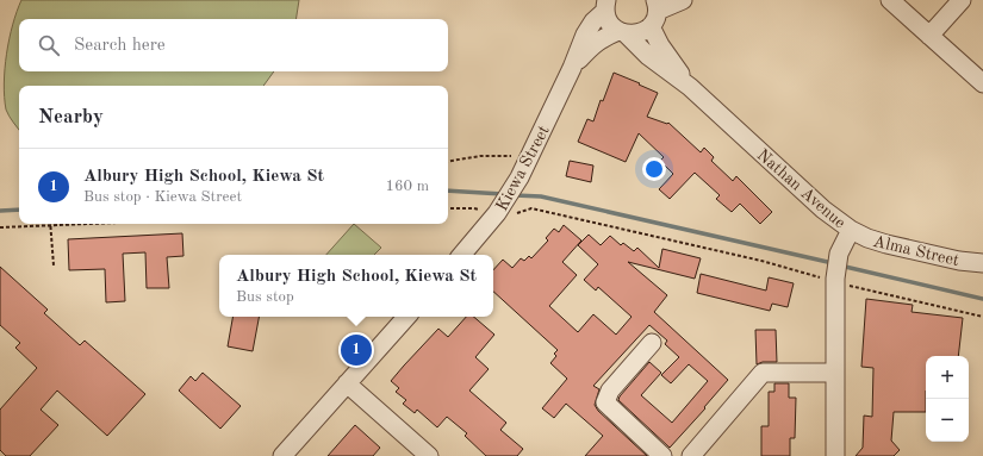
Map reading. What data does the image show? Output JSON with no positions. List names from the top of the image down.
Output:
{
  "streets": {
    "street": ["Kiewa Street", "Nathan Avenue", "Alma Street"]
  },
  "crossings": [
    ["Kiewa Street", "Nathan Avenue"],
    ["Nathan Avenue", "Alma Street"]
  ],
  "page": {
    "search": "Search here",
    "heading": "Nearby",
    "list": [
      {
        "mark": "1",
        "name": "Albury High School, Kiewa St",
        "note": "Bus stop · Kiewa Street",
        "value": "160 m"
      }
    ],
    "popup": ["Albury High School, Kiewa St", "Bus stop"],
    "pins": "1",
    "map_buttons": ["+", "−"]
  }
}
